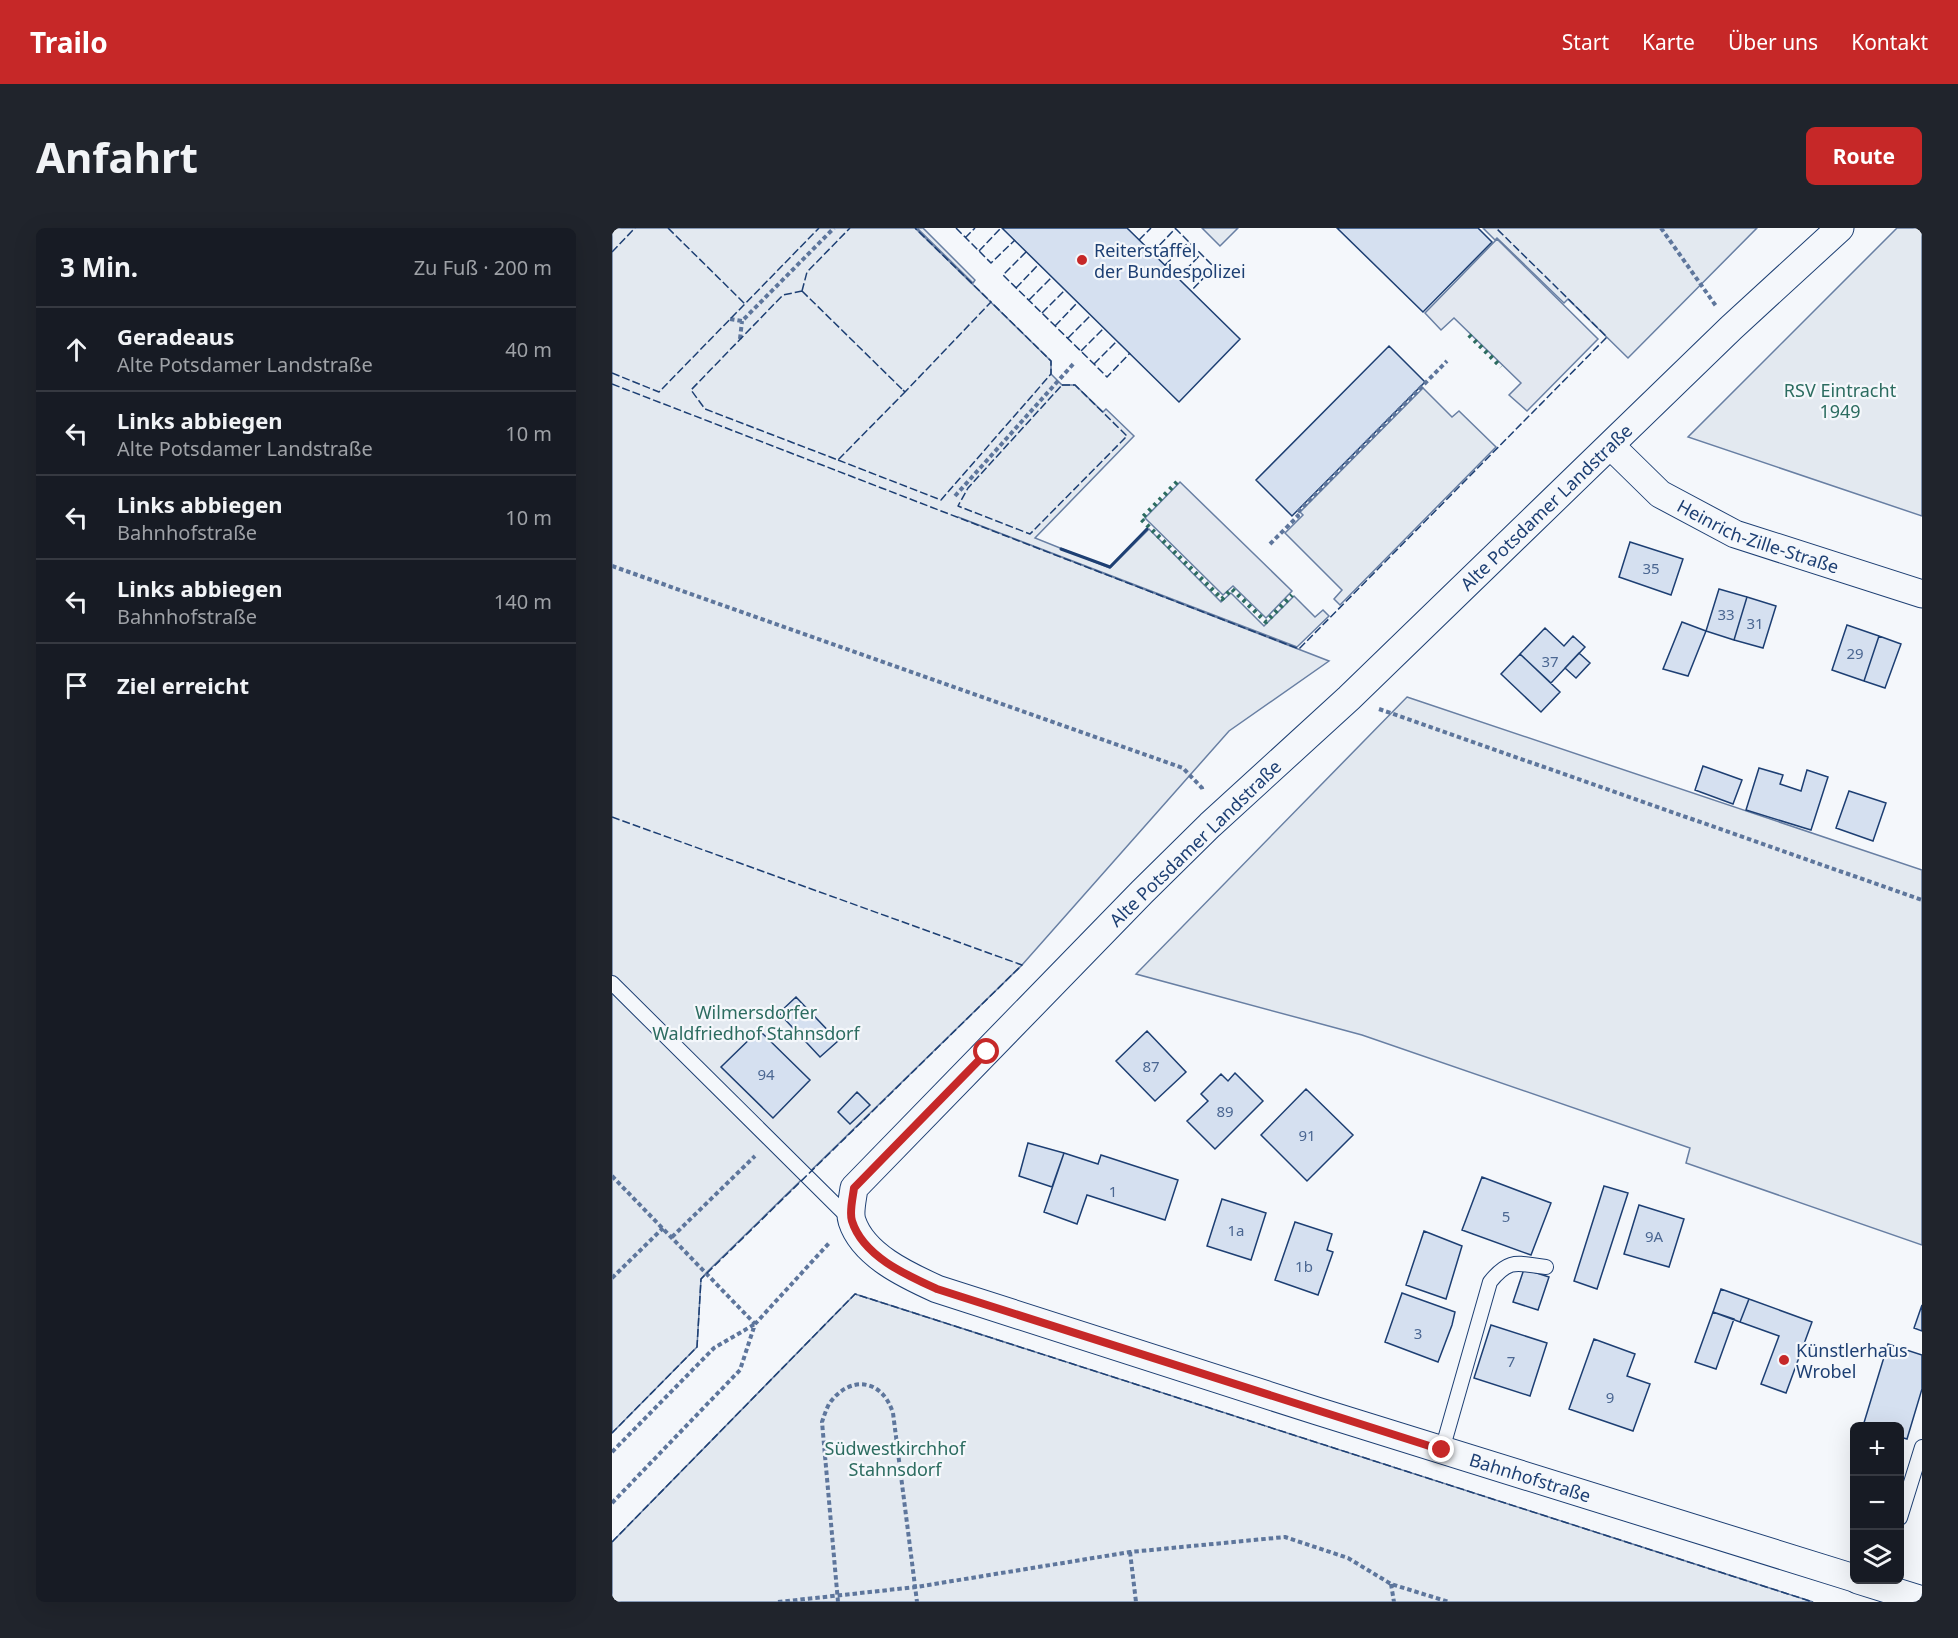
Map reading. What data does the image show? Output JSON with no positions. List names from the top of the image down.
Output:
{
  "streets": {
    "street": ["Alte Potsdamer Landstraße", "Heinrich-Zille-Straße", "Bahnhofstraße"]
  },
  "crossings": [
    ["Alte Potsdamer Landstraße", "Heinrich-Zille-Straße"],
    ["Alte Potsdamer Landstraße", "Bahnhofstraße"]
  ],
  "parks": ["RSV Eintracht 1949", "Wilmersdorfer Waldfriedhof Stahnsdorf", "Südwestkirchhof Stahnsdorf"],
  "places": ["Reiterstaffel der Bundespolizei", "Künstlerhaus Wrobel"],
  "house_numbers": [
    "35",
    "33",
    "31",
    "29",
    "37",
    "87",
    "94",
    "89",
    "91",
    "1",
    "5",
    "1a",
    "9A",
    "1b",
    "3",
    "7",
    "9"
  ],
  "page": {
    "header": "Trailo",
    "nav": [
      "Start",
      "Karte",
      "Über uns",
      "Kontakt"
    ],
    "buttons": "Route",
    "title": "Anfahrt",
    "heading": ["3 Min.", "Zu Fuß · 200 m"],
    "list": [
      ["Geradeaus", "Alte Potsdamer Landstraße", "40 m"],
      ["Links abbiegen", "Alte Potsdamer Landstraße", "10 m"],
      ["Links abbiegen", "Bahnhofstraße", "10 m"],
      ["Links abbiegen", "Bahnhofstraße", "140 m"],
      "Ziel erreicht"
    ],
    "map_buttons": ["+", "−"]
  }
}
